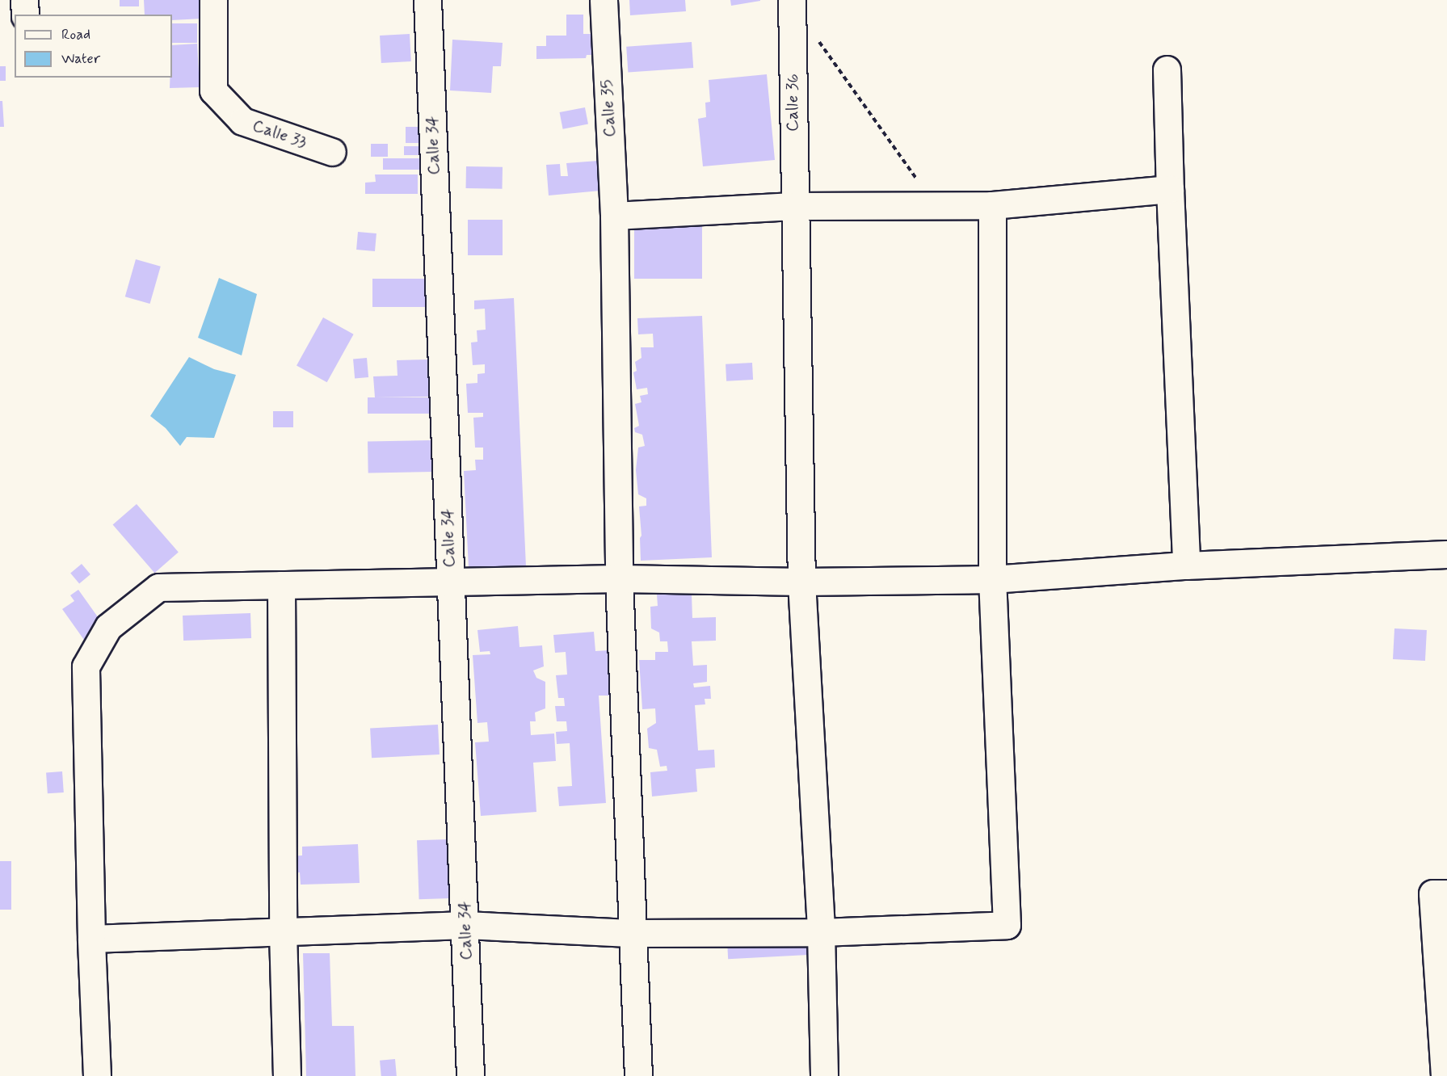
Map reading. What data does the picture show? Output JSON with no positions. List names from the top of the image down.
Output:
{
  "streets": {
    "street": [
      "Calle 36",
      "Calle 35",
      "Calle 33",
      "Calle 34"
    ]
  },
  "legend": ["Road", "Water"]
}
